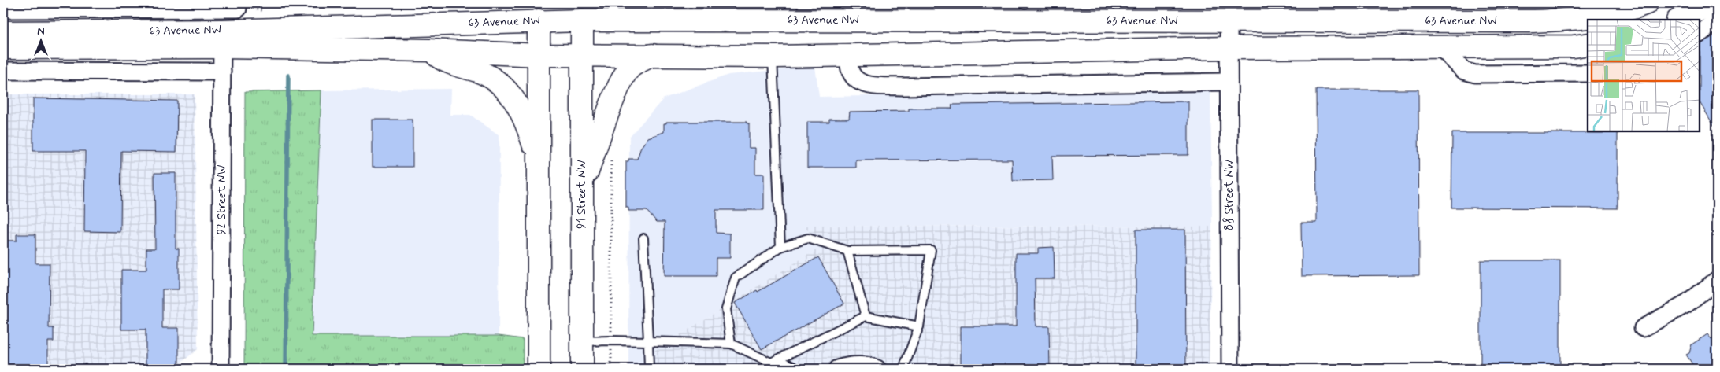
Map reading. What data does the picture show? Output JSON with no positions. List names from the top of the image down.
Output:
{
  "streets": {
    "main road": ["63 Avenue NW", "91 Street NW"],
    "street": ["88 Street NW", "92 Street NW"]
  },
  "crossings": [
    ["63 Avenue NW", "91 Street NW"],
    ["63 Avenue NW", "88 Street NW"],
    ["63 Avenue NW", "92 Street NW"]
  ],
  "north": "top"
}
